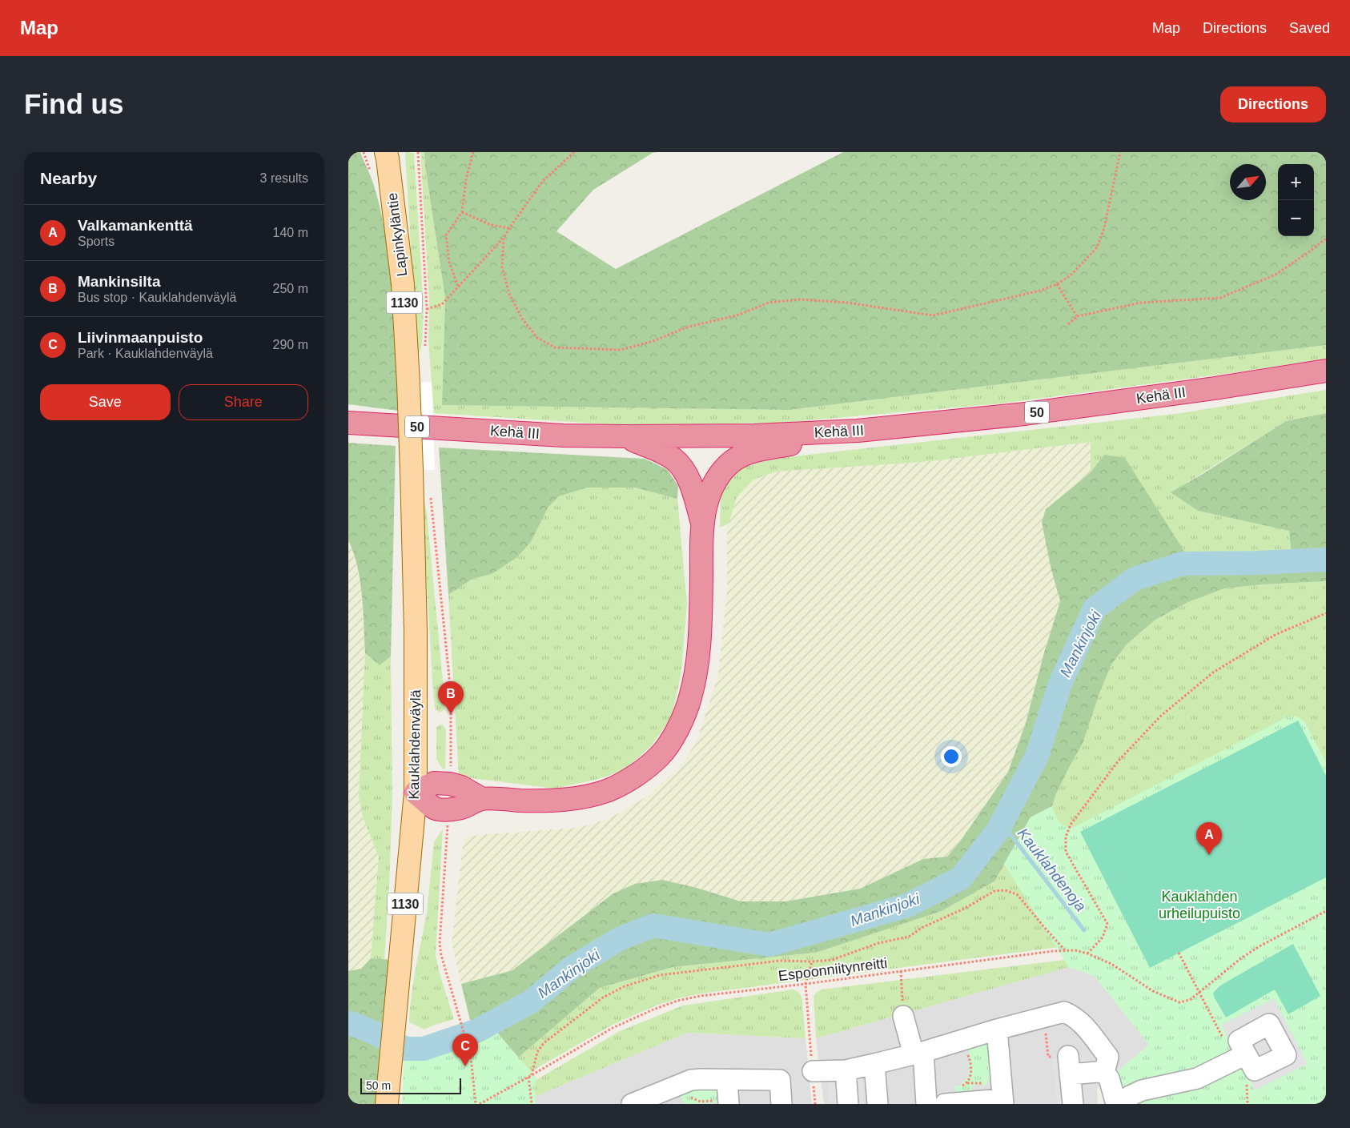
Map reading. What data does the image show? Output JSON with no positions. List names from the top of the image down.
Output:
{
  "streets": {
    "highway": ["Kehä III", "50"],
    "main road": ["Lapinkyläntie", "1130", "Kauklahdenväylä"],
    "path": ["Espoonniitynreitti"]
  },
  "crossings": [
    ["Lapinkyläntie", "Kauklahdenväylä"]
  ],
  "water": ["Mankinjoki", "Kauklahdenoja"],
  "parks": ["Kauklahden urheilupuisto"],
  "scale_bar": "50 m",
  "north": "top right",
  "page": {
    "header": "Map",
    "nav": ["Map", "Directions", "Saved"],
    "buttons": [
      "Directions",
      ["Save", "Share"]
    ],
    "title": "Find us",
    "heading": ["Nearby", "3 results"],
    "map_buttons": ["+", "−"],
    "list": [
      {
        "mark": "A",
        "name": "Valkamankenttä",
        "note": "Sports",
        "value": "140 m"
      },
      {
        "mark": "B",
        "name": "Mankinsilta",
        "note": "Bus stop · Kauklahdenväylä",
        "value": "250 m"
      },
      {
        "mark": "C",
        "name": "Liivinmaanpuisto",
        "note": "Park · Kauklahdenväylä",
        "value": "290 m"
      }
    ],
    "pins": ["B", "A", "C"],
    "scale": "50 m"
  }
}
